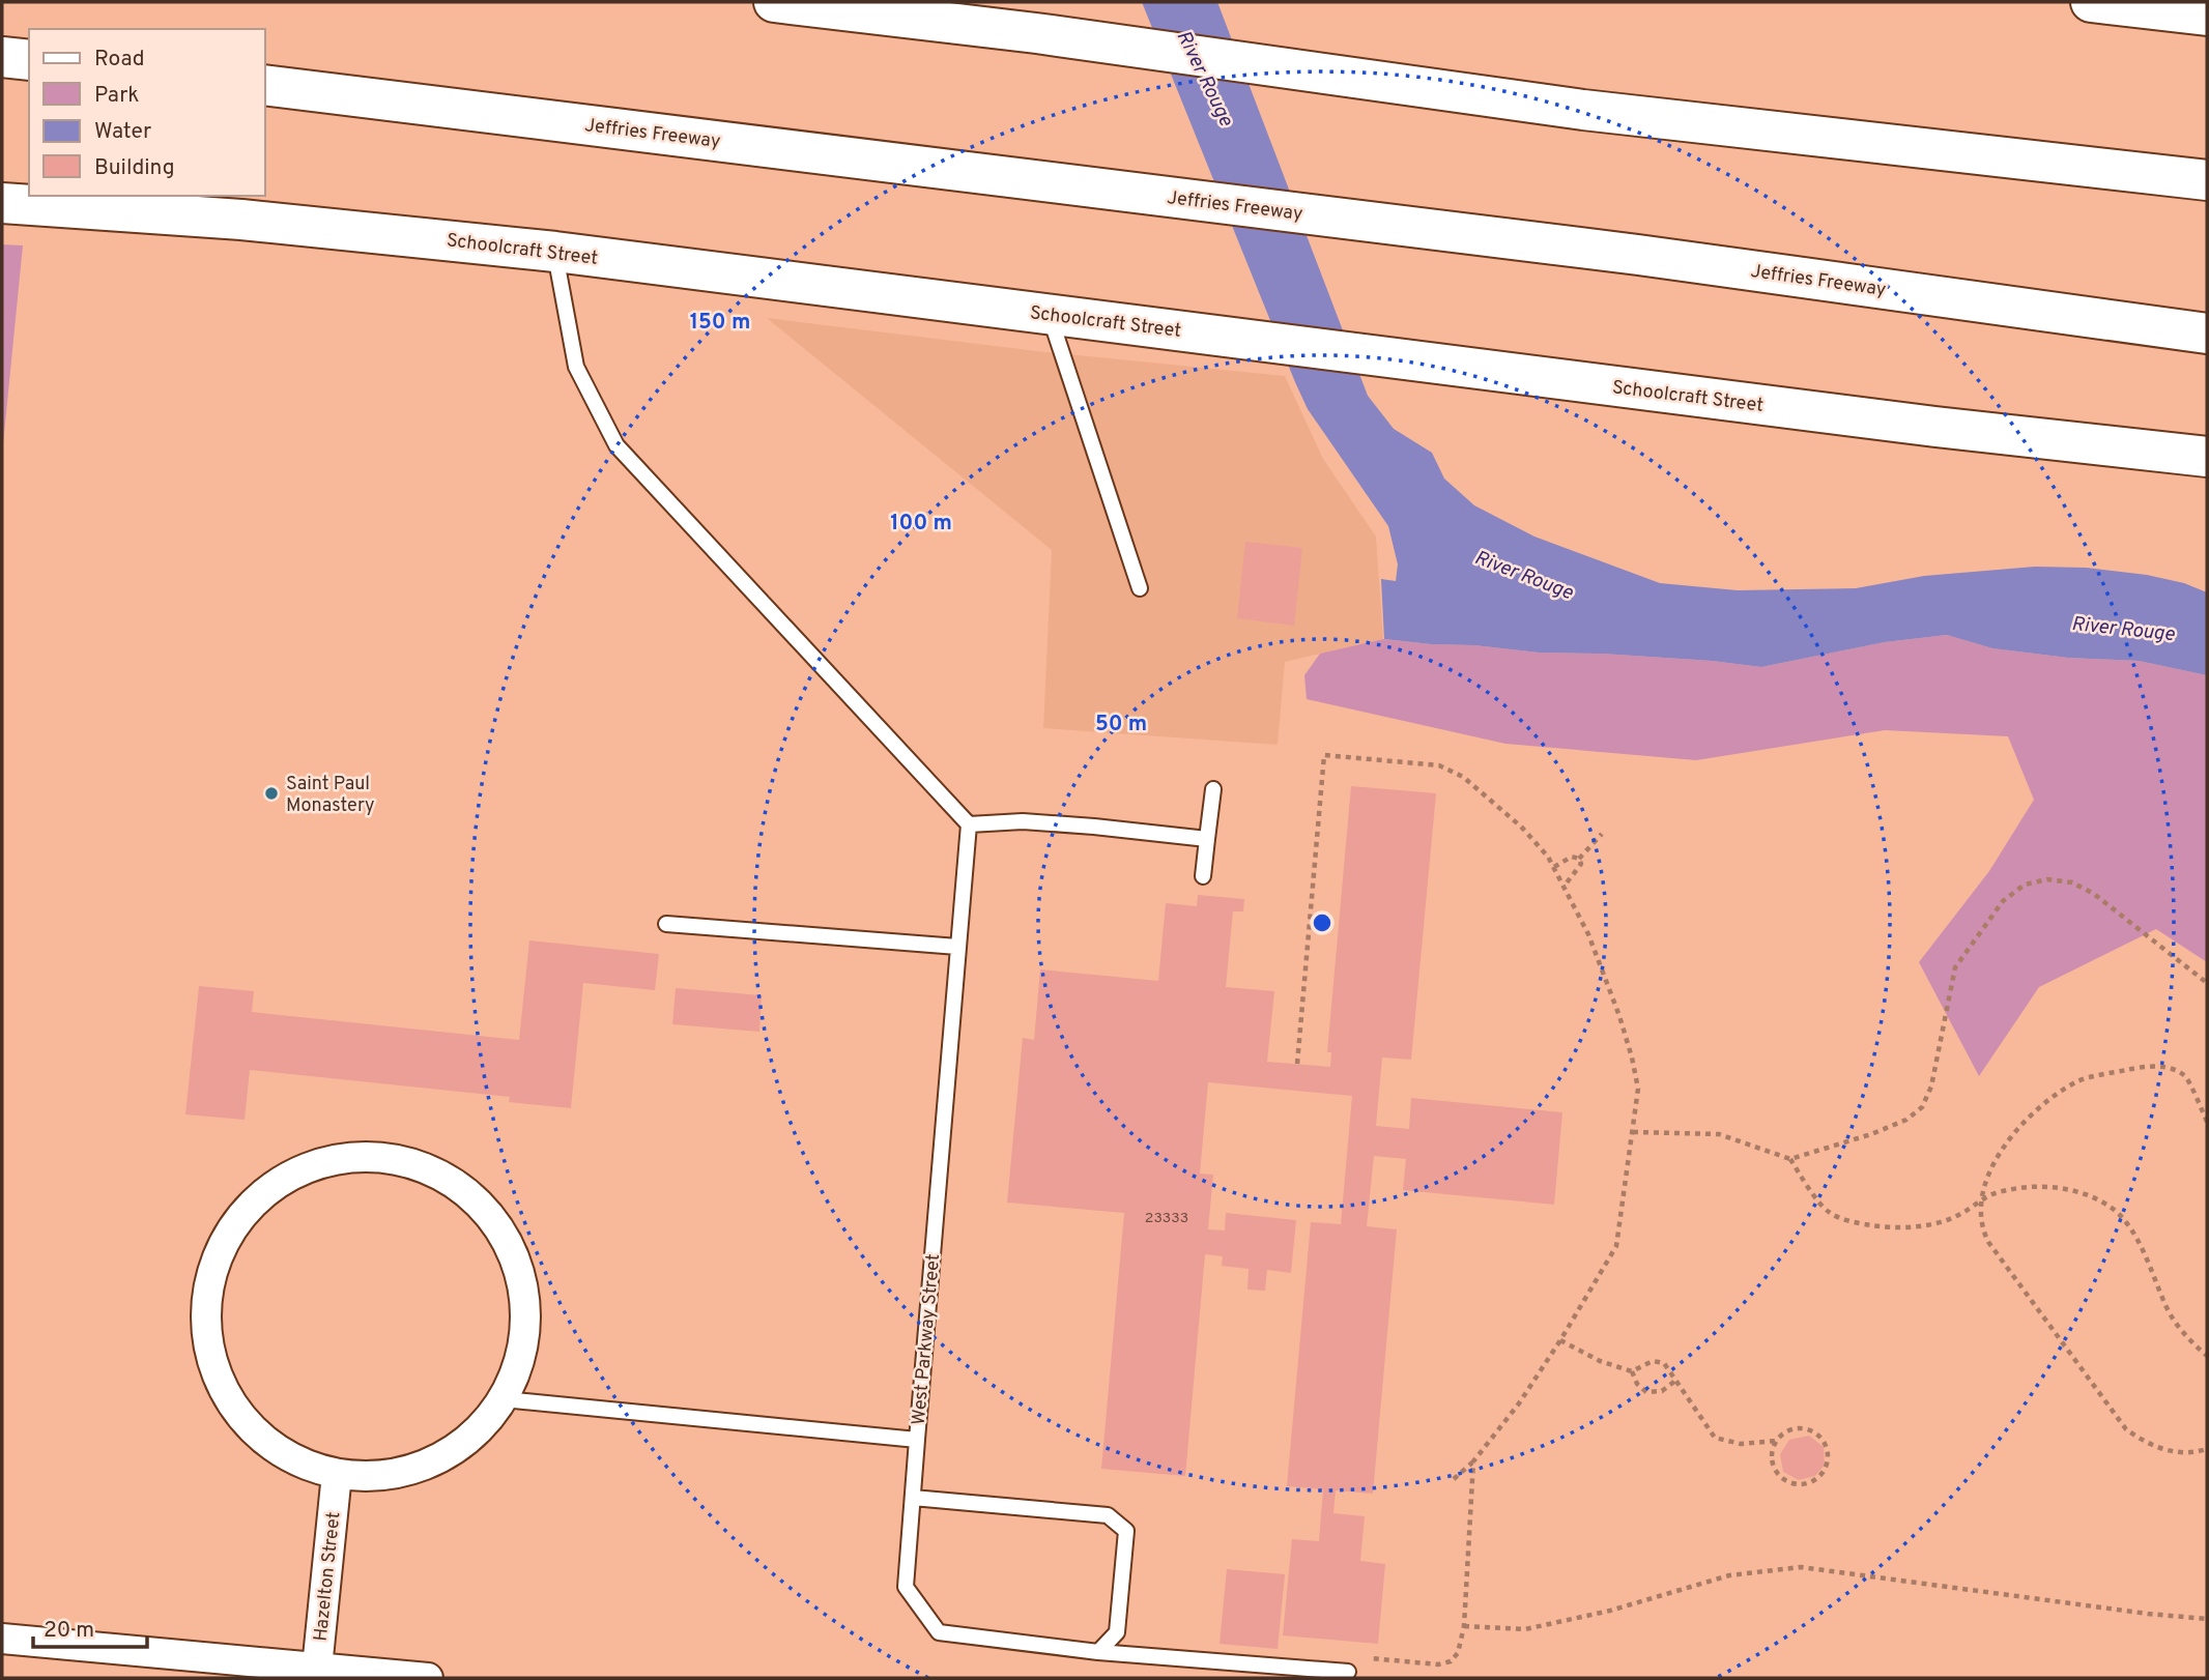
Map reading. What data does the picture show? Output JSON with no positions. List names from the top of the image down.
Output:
{
  "streets": {
    "main road": ["Jeffries Freeway", "Schoolcraft Street"],
    "street": ["Hazelton Street"],
    "lane": ["West Parkway Street"]
  },
  "water": ["River Rouge"],
  "places": ["Saint Paul Monastery"],
  "house_numbers": ["23333"],
  "legend": [
    "Road",
    "Park",
    "Water",
    "Building"
  ],
  "scale_bar": "20 m",
  "rings": ["150 m", "100 m", "50 m"]
}
